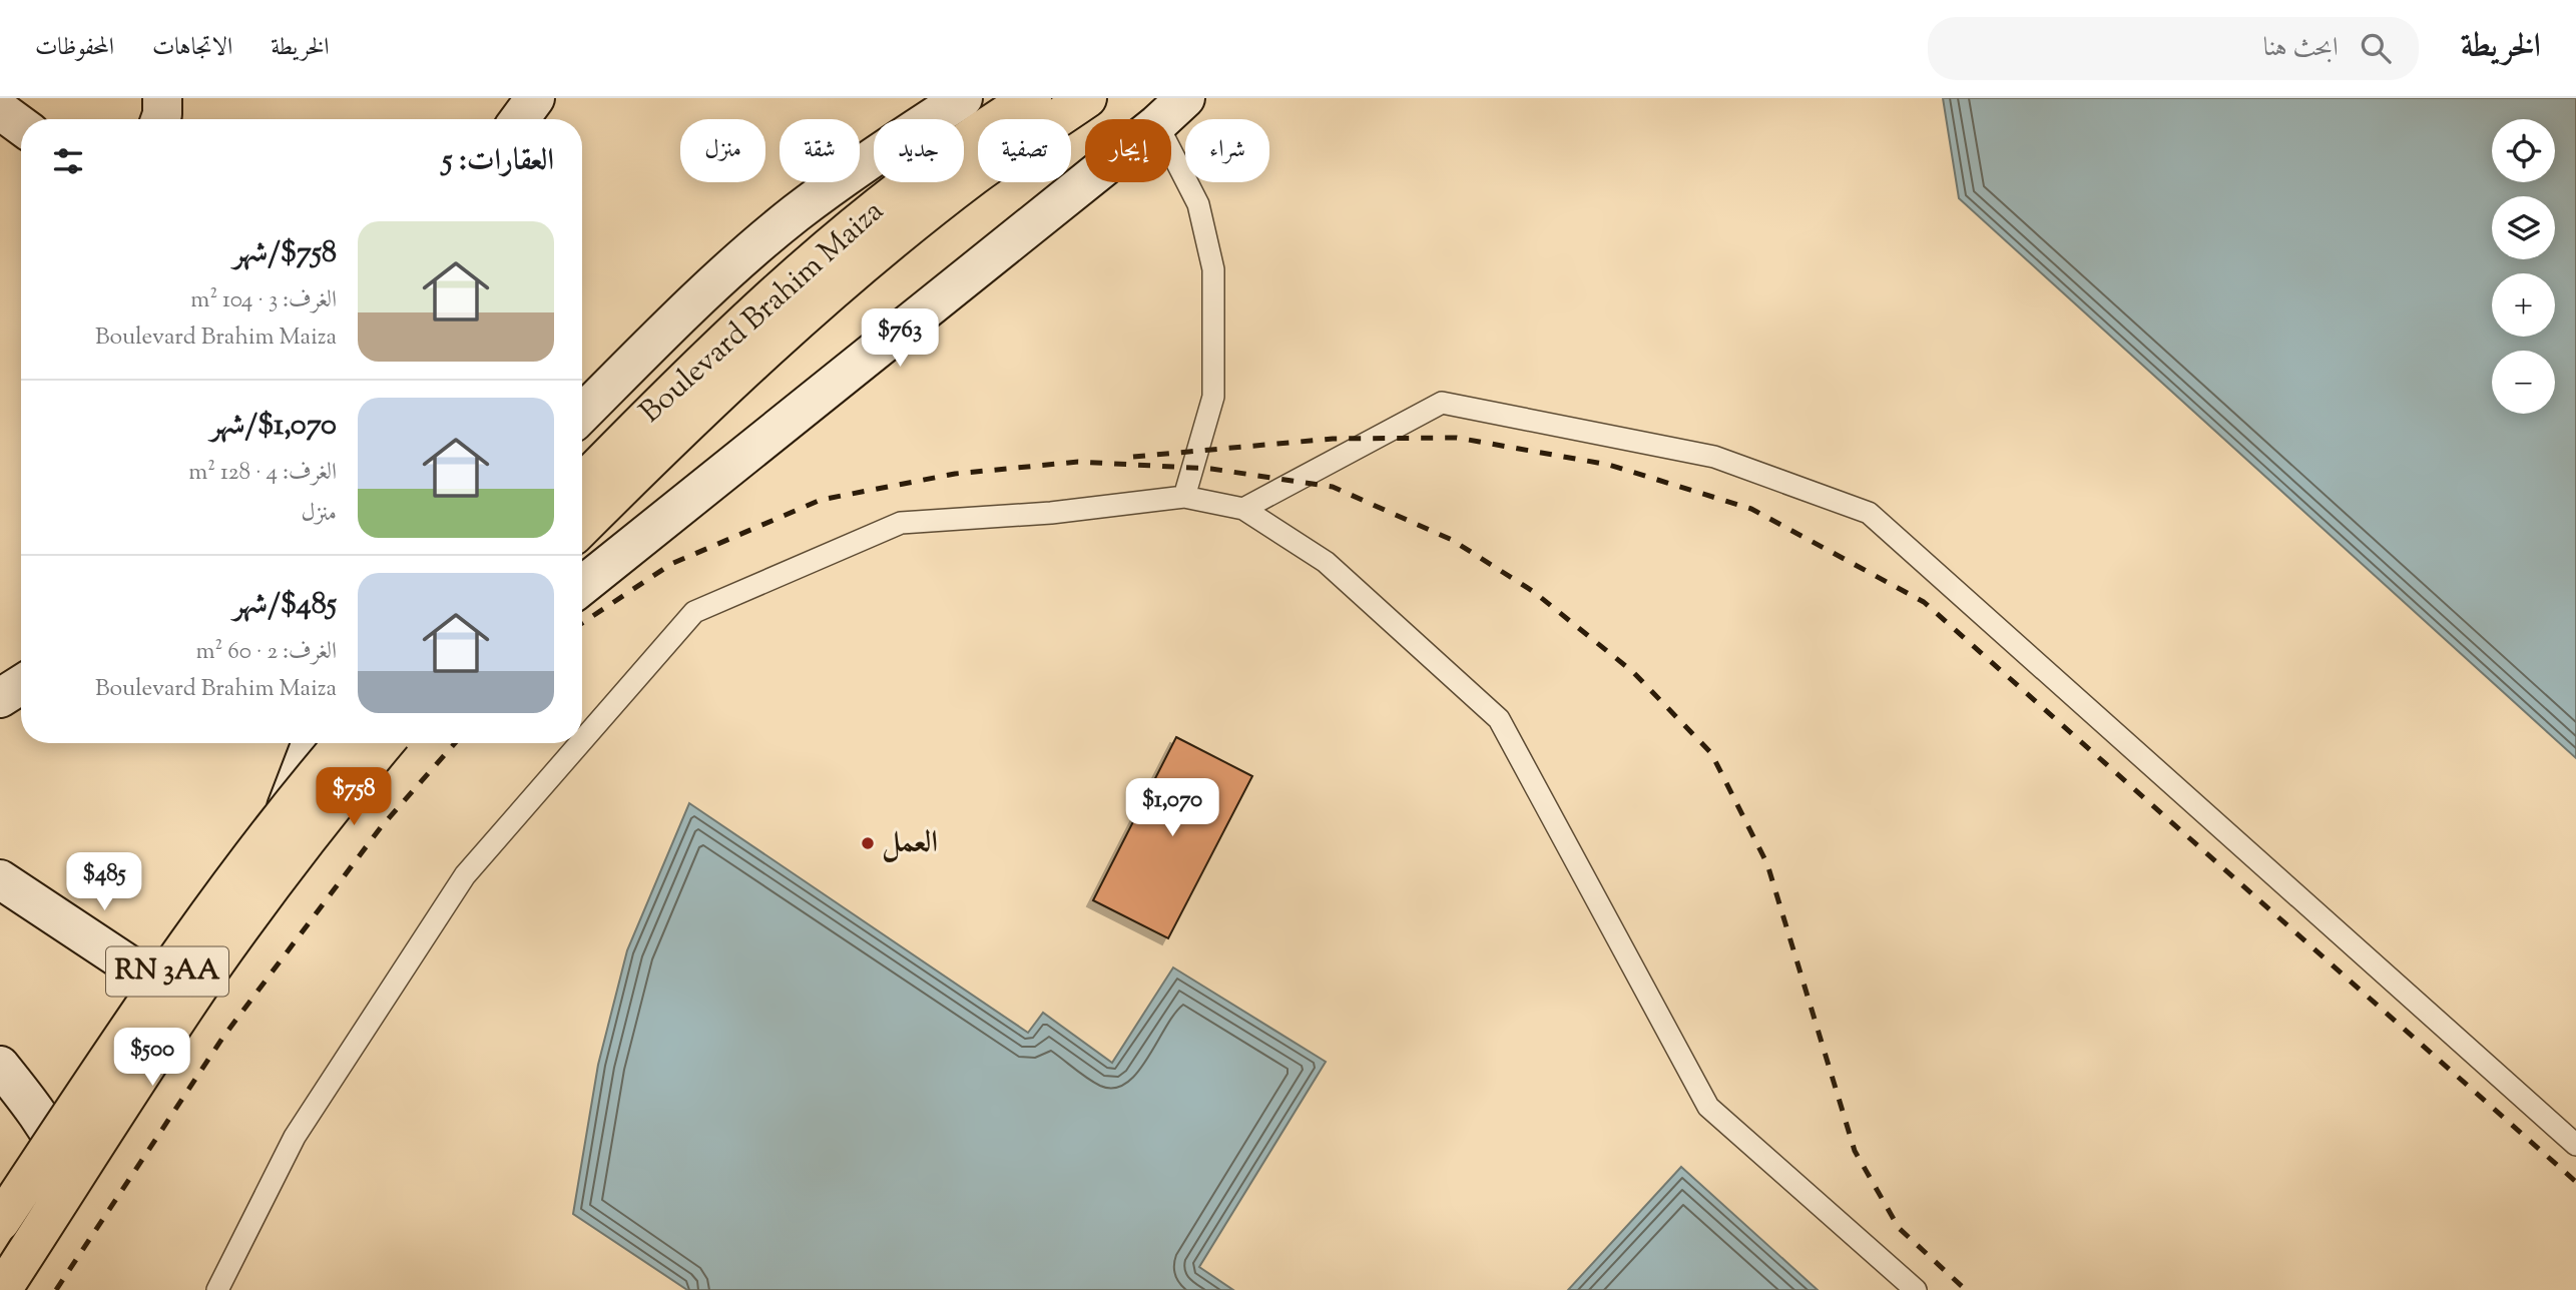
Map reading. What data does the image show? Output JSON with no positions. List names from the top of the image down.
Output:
{
  "streets": {
    "main road": ["Boulevard Brahim Maiza", "RN 3AA"]
  },
  "places": ["العمل"],
  "page": {
    "header": "الخريطة",
    "search": "ابحث هنا",
    "nav": ["الخريطة", "الاتجاهات", "المحفوظات"],
    "map_buttons": ["+", "−"],
    "chip": [
      "شراء",
      "إيجار",
      "تصفية",
      "جديد",
      "شقة",
      "منزل"
    ],
    "heading": "العقارات: 5",
    "list": [
      {
        "name": "$758/شهر",
        "note": "الغرف: 3 · 104 m² · Boulevard Brahim Maiza"
      },
      {
        "name": "$1,070/شهر",
        "note": "الغرف: 4 · 128 m² · منزل"
      },
      {
        "name": "$485/شهر",
        "note": "الغرف: 2 · 60 m² · Boulevard Brahim Maiza"
      }
    ],
    "price": [
      "$763",
      "$758",
      "$1,070",
      "$485",
      "$500"
    ]
  }
}
